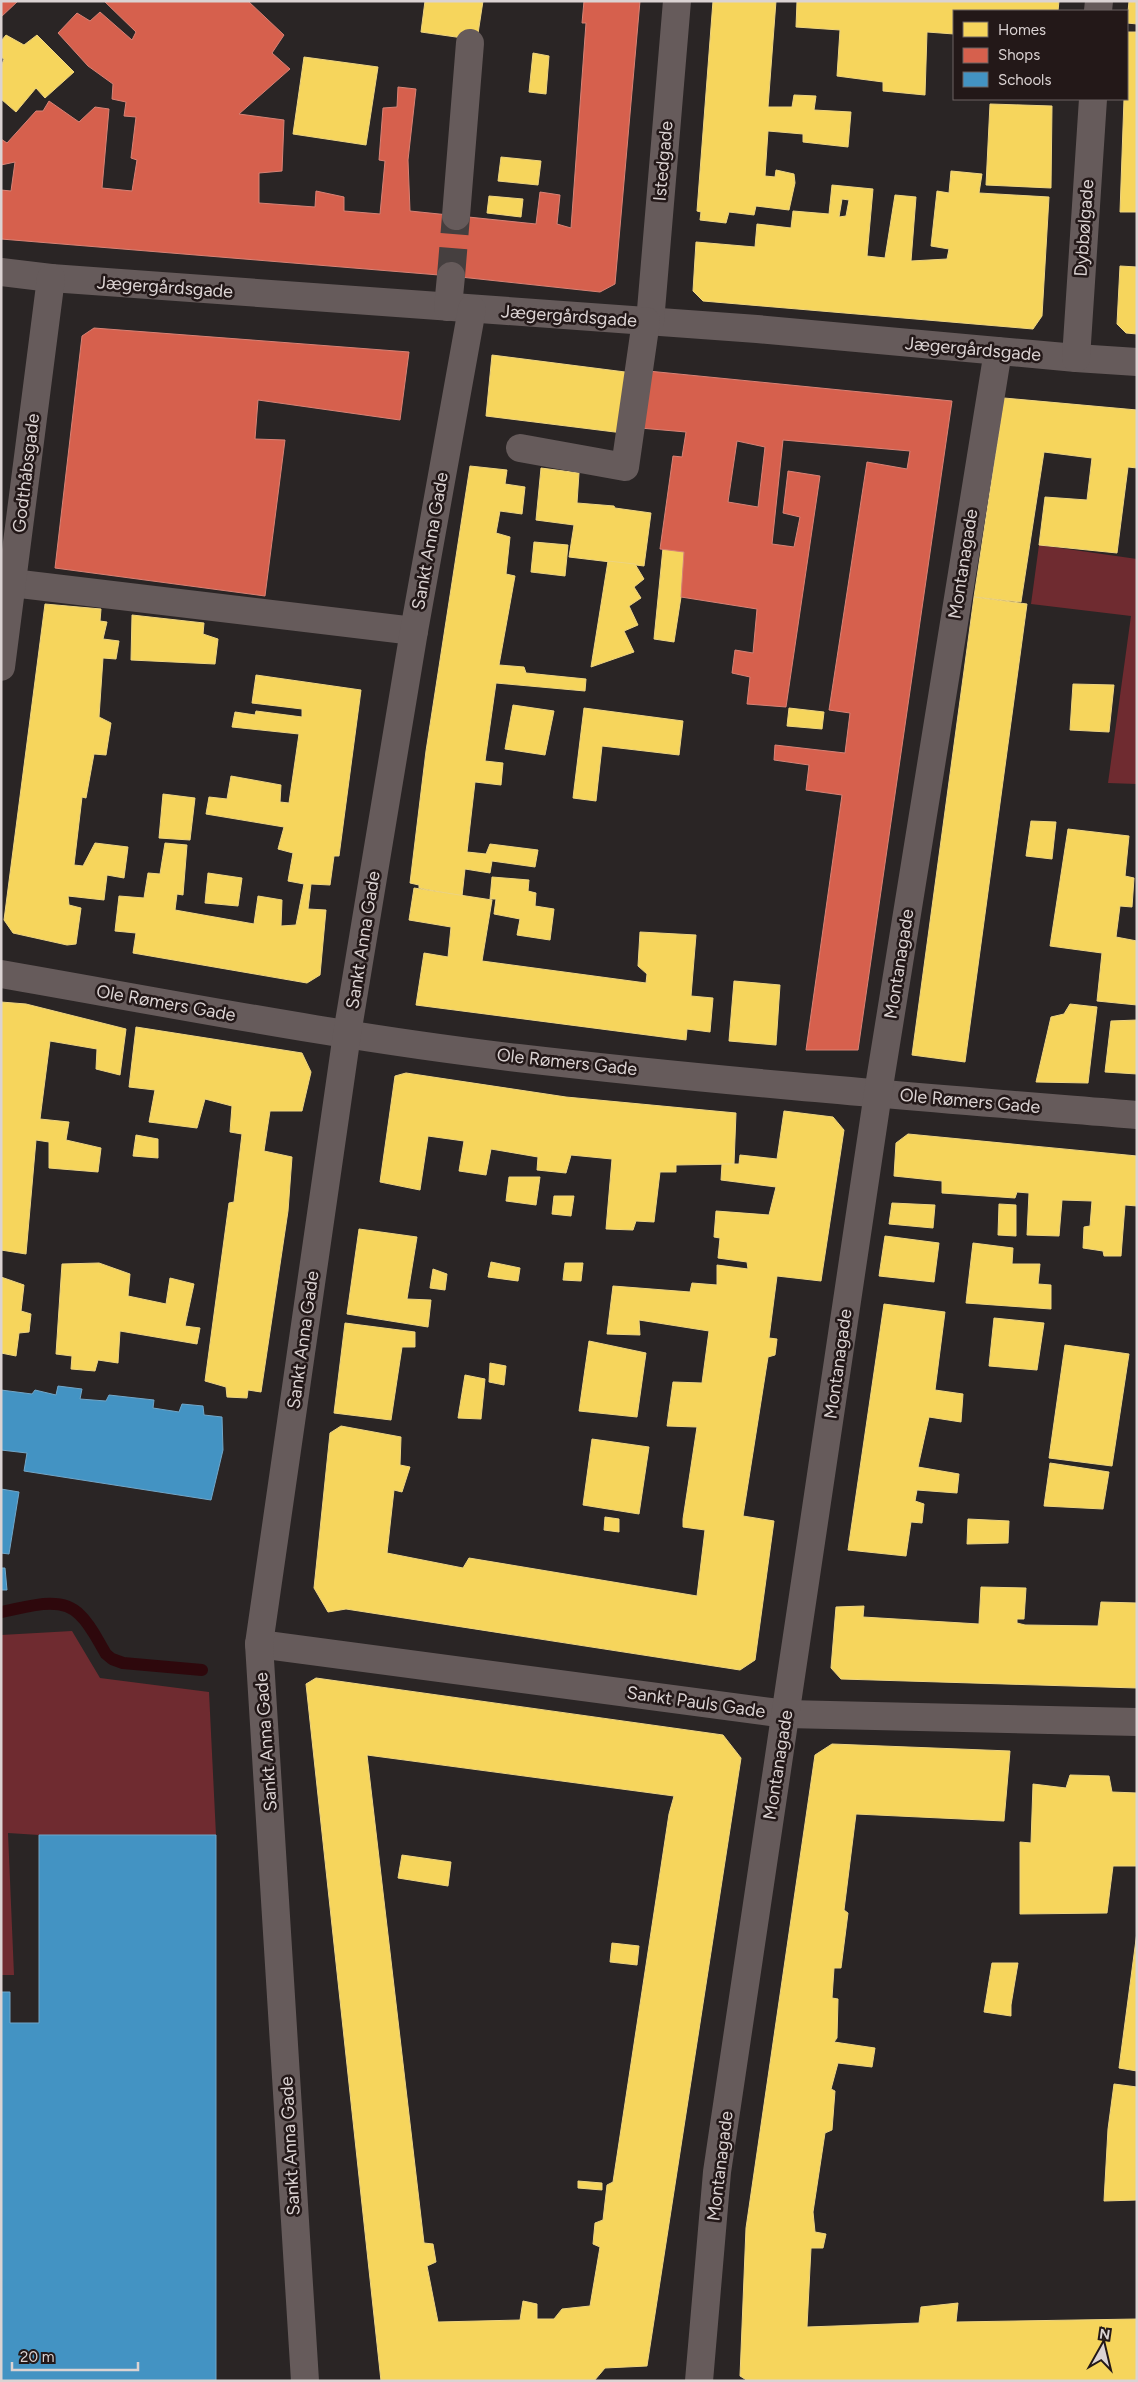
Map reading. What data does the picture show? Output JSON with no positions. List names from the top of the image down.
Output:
{
  "streets": {
    "street": [
      "Istedgade",
      "Dybbølgade",
      "Jægergårdsgade",
      "Godthåbsgade",
      "Sankt Anna Gade",
      "Montanagade",
      "Ole Rømers Gade",
      "Sankt Pauls Gade"
    ]
  },
  "crossings": [
    ["Istedgade", "Jægergårdsgade"],
    ["Dybbølgade", "Jægergårdsgade"],
    ["Jægergårdsgade", "Godthåbsgade"],
    ["Jægergårdsgade", "Sankt Anna Gade"],
    ["Jægergårdsgade", "Montanagade"],
    ["Sankt Anna Gade", "Ole Rømers Gade"],
    ["Sankt Anna Gade", "Sankt Pauls Gade"],
    ["Montanagade", "Ole Rømers Gade"],
    ["Montanagade", "Sankt Pauls Gade"]
  ],
  "legend": ["Homes", "Shops", "Schools"],
  "scale_bar": "20 m",
  "north": "top"
}
